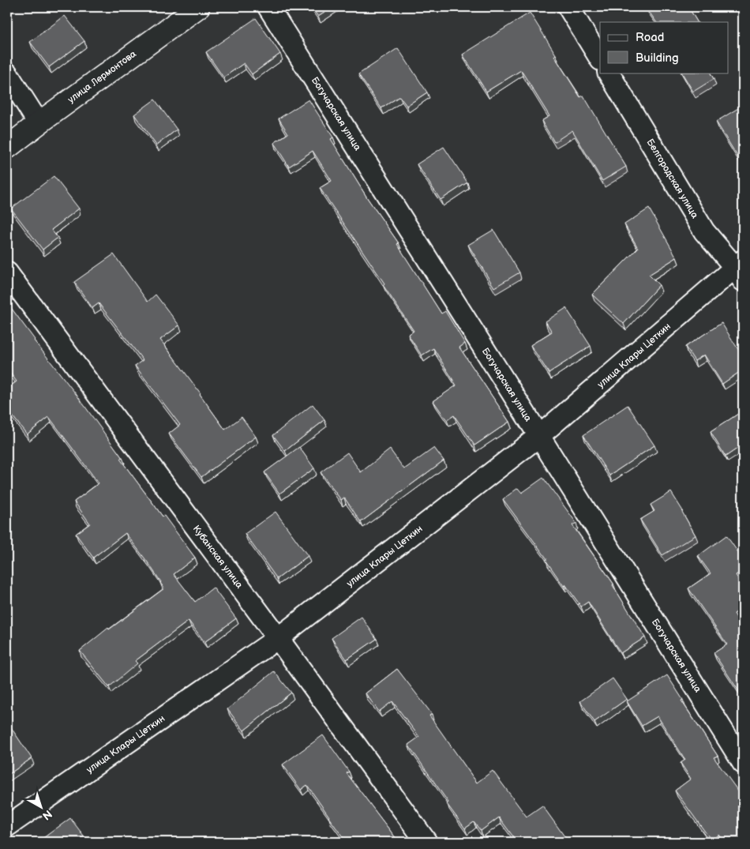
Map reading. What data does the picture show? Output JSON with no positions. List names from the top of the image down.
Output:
{
  "streets": {
    "street": [
      "улица Лермонтова",
      "Богучарская улица",
      "Белгородская улица",
      "улица Клары Цеткин",
      "Кубанская улица"
    ]
  },
  "crossings": [
    ["Богучарская улица", "улица Клары Цеткин"],
    ["Белгородская улица", "улица Клары Цеткин"],
    ["улица Клары Цеткин", "Кубанская улица"]
  ],
  "legend": ["Road", "Building"],
  "north": "bottom right"
}
